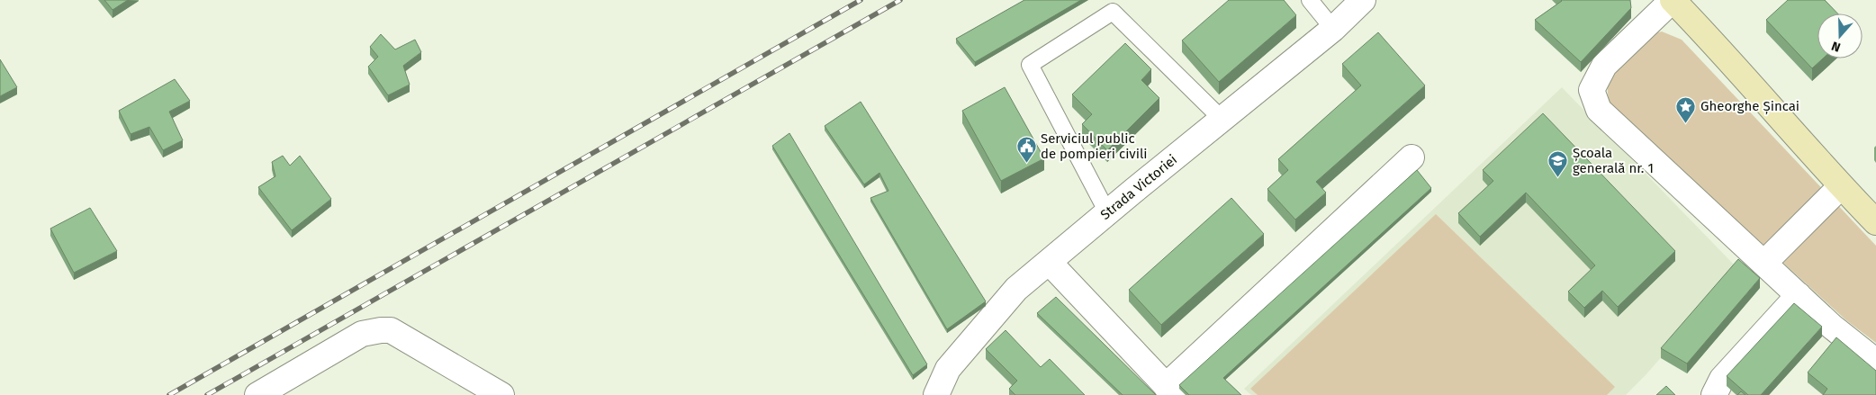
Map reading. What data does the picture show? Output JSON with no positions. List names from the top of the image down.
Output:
{
  "streets": {
    "street": ["Strada Victoriei"]
  },
  "places": {
    "place": ["Gheorghe Șincai"],
    "public building": ["Serviciul public de pompieri civili"],
    "school or university": ["Școala generală nr. 1"]
  },
  "north": "bottom"
}
